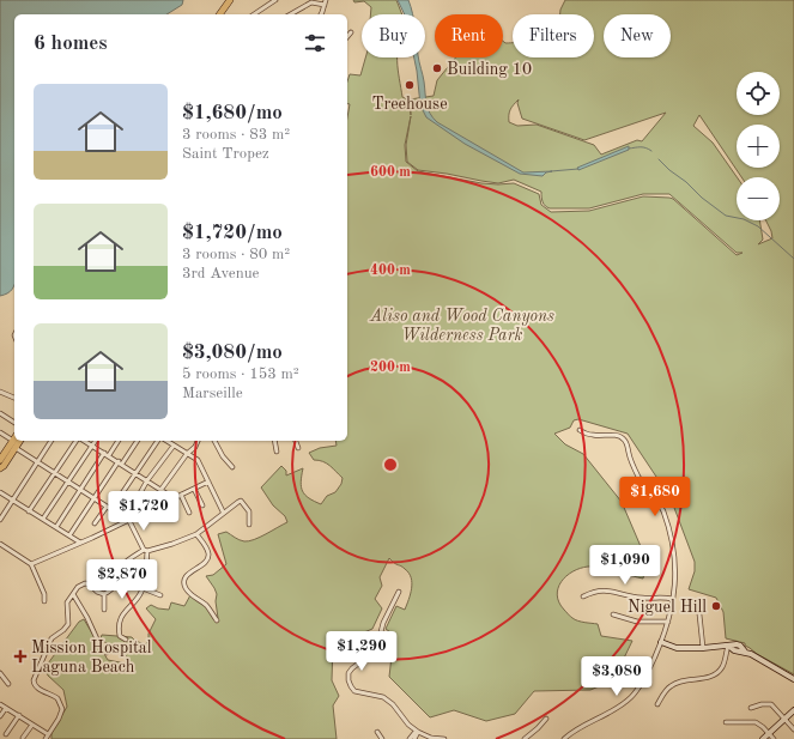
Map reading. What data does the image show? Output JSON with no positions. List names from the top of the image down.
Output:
{
  "parks": ["Aliso and Wood Canyons Wilderness Park"],
  "places": {
    "other": ["Building 10", "Treehouse", "Niguel Hill"],
    "health": ["Mission Hospital Laguna Beach"]
  },
  "page": {
    "chip": [
      "Buy",
      "Rent",
      "Filters",
      "New"
    ],
    "heading": "6 homes",
    "map_buttons": ["+", "−"],
    "list": [
      {
        "name": "$1,680/mo",
        "note": "3 rooms · 83 m² · Saint Tropez"
      },
      {
        "name": "$1,720/mo",
        "note": "3 rooms · 80 m² · 3rd Avenue"
      },
      {
        "name": "$3,080/mo",
        "note": "5 rooms · 153 m² · Marseille"
      }
    ],
    "price": [
      "$1,680",
      "$1,720",
      "$1,090",
      "$2,870",
      "$1,290",
      "$3,080"
    ]
  },
  "rings": ["600 m", "400 m", "200 m"]
}
